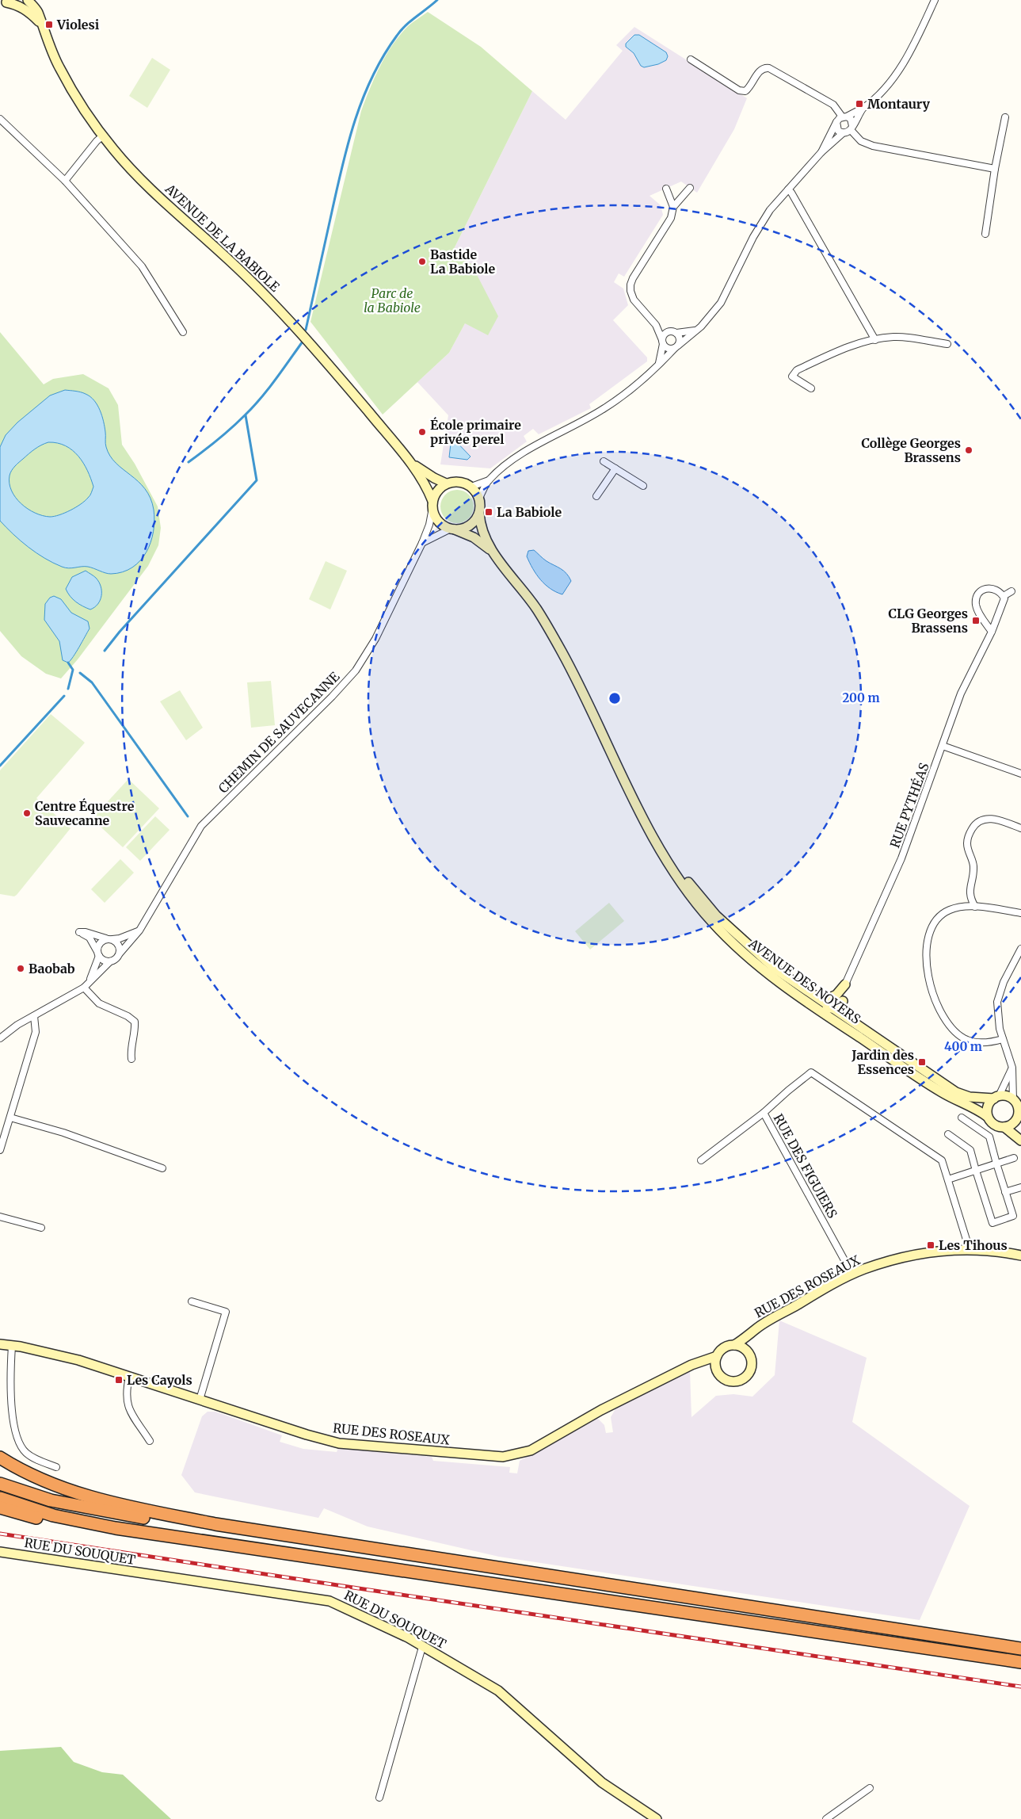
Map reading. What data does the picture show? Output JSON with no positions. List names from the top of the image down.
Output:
{
  "streets": {
    "street": [
      "AVENUE DE LA BABIOLE",
      "CHEMIN DE SAUVECANNE",
      "RUE PYTHÉAS",
      "AVENUE DES NOYERS",
      "RUE DES FIGUIERS",
      "RUE DES ROSEAUX",
      "RUE DU SOUQUET"
    ]
  },
  "crossings": [
    ["AVENUE DE LA BABIOLE", "CHEMIN DE SAUVECANNE"],
    ["AVENUE DE LA BABIOLE", "AVENUE DES NOYERS"],
    ["CHEMIN DE SAUVECANNE", "AVENUE DES NOYERS"],
    ["RUE DES FIGUIERS", "RUE DES ROSEAUX"]
  ],
  "parks": ["Parc de la Babiole"],
  "places": {
    "transit": [
      "Violesi",
      "Montaury",
      "La Babiole",
      "CLG Georges Brassens",
      "Jardin des Essences",
      "Les Tihous",
      "Les Cayols"
    ],
    "other": [
      "Bastide La Babiole",
      "École primaire privée perel",
      "Collège Georges Brassens",
      "Centre Équestre Sauvecanne",
      "Baobab"
    ]
  },
  "rings": ["200 m", "400 m"]
}
